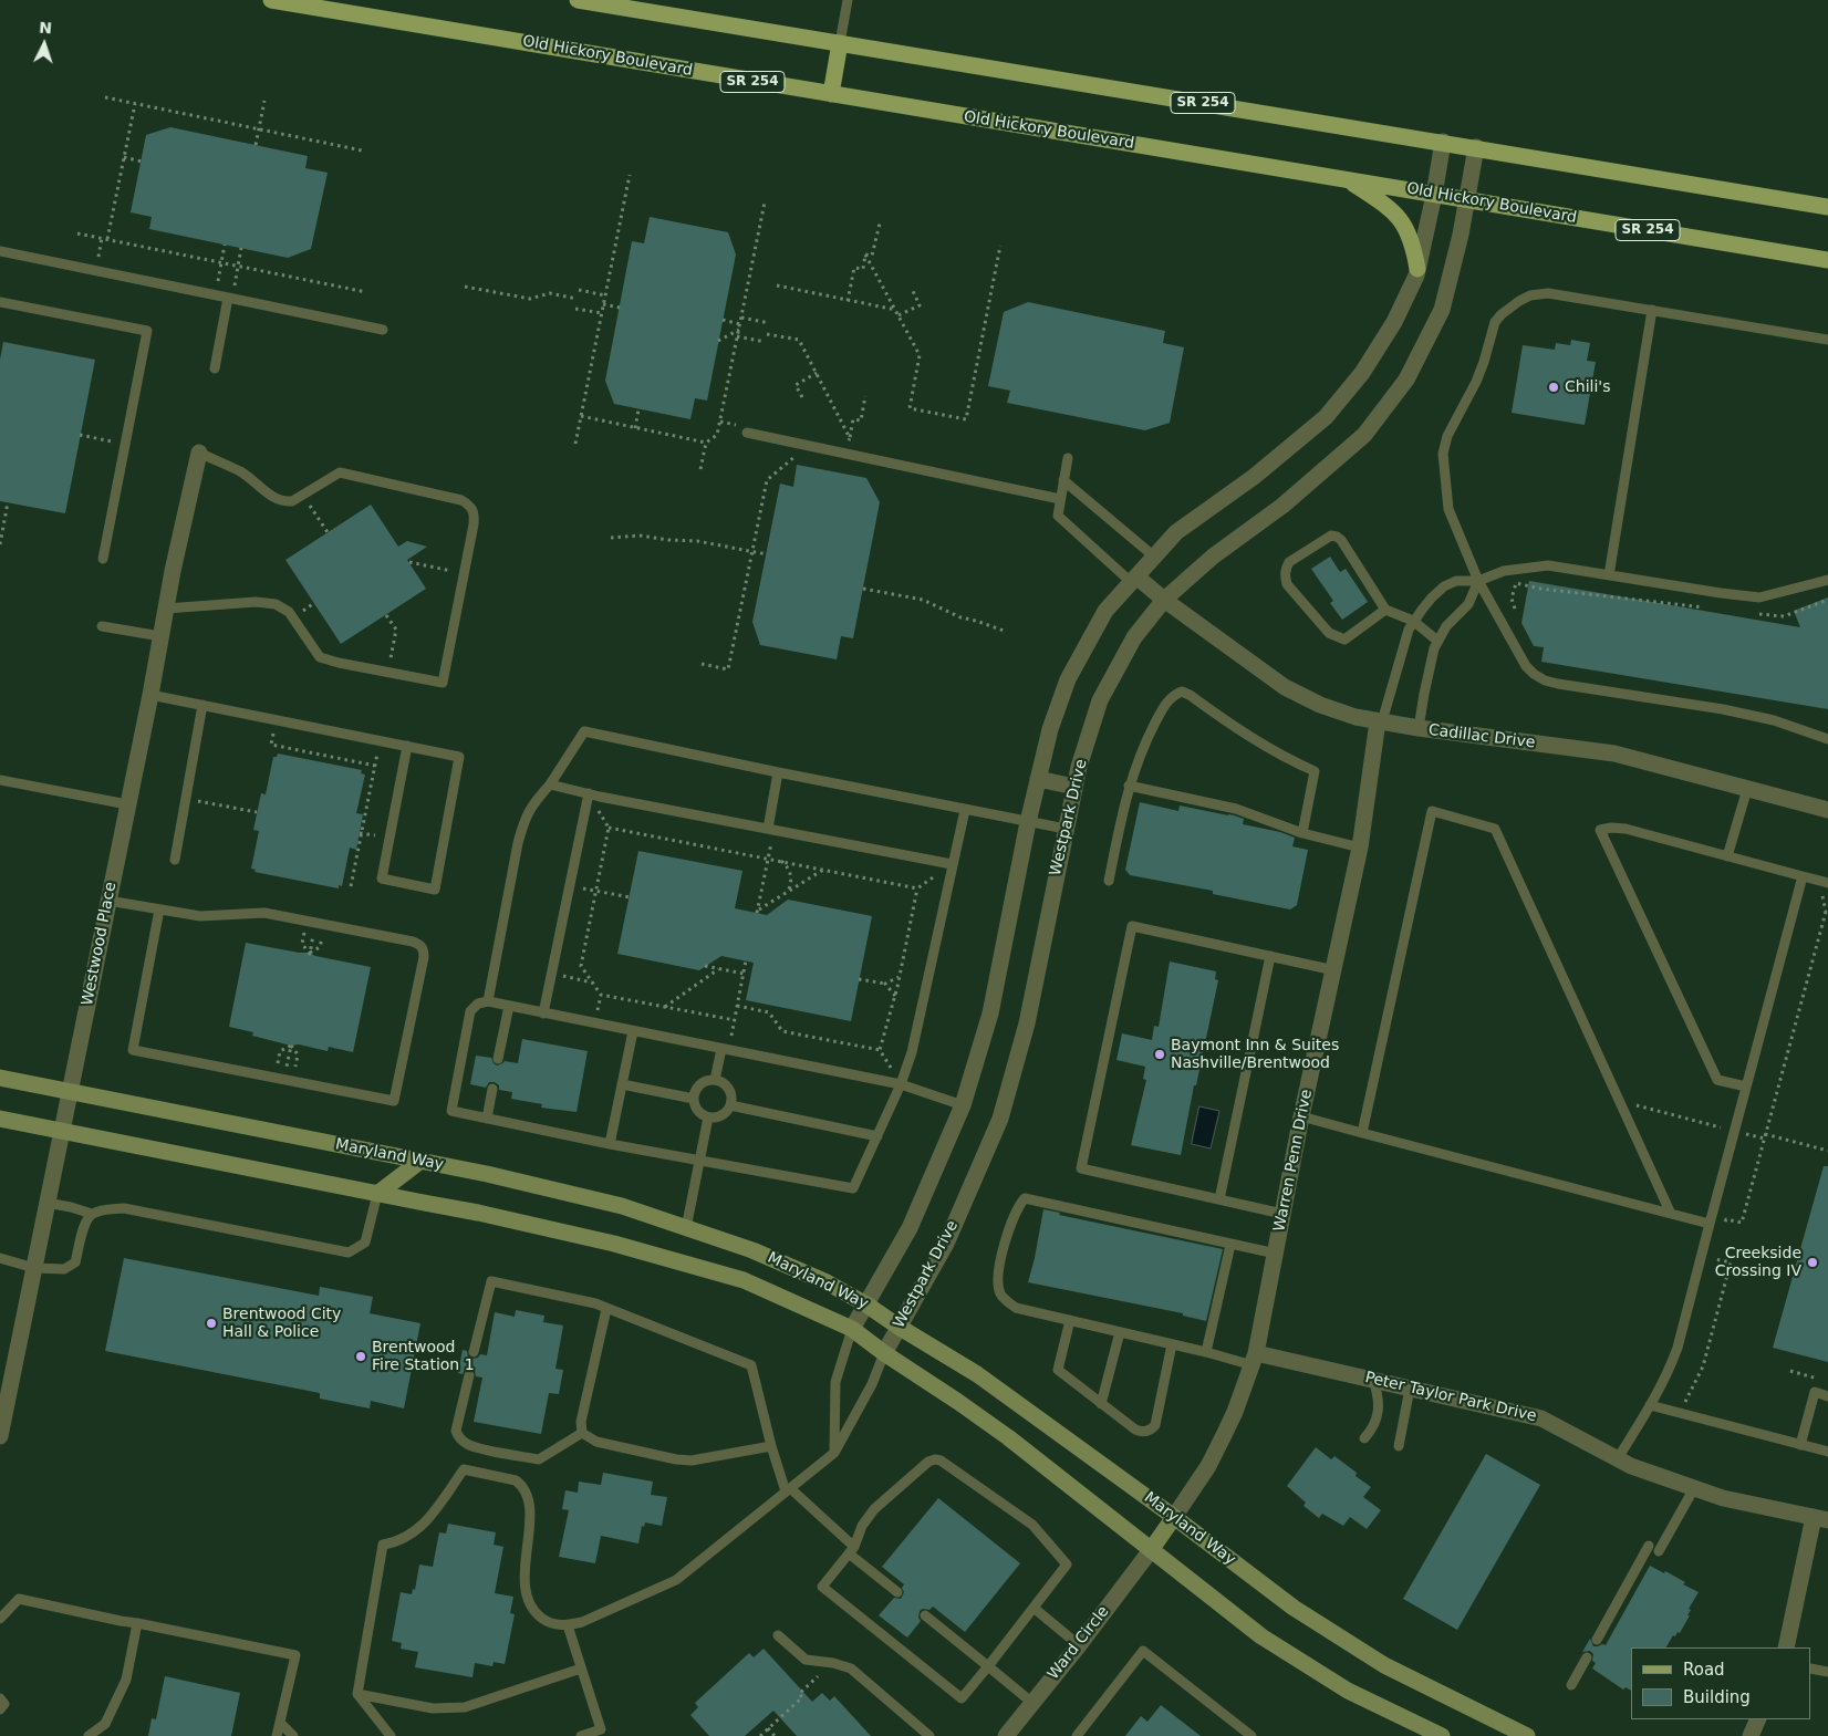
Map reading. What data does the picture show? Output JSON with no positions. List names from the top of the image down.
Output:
{
  "streets": {
    "main road": ["Old Hickory Boulevard", "SR 254", "Maryland Way"],
    "street": [
      "Cadillac Drive",
      "Westpark Drive",
      "Westwood Place",
      "Warren Penn Drive",
      "Peter Taylor Park Drive",
      "Ward Circle"
    ]
  },
  "crossings": [
    ["Old Hickory Boulevard", "Westpark Drive"],
    ["SR 254", "Westpark Drive"],
    ["Cadillac Drive", "Westpark Drive"],
    ["Cadillac Drive", "Warren Penn Drive"],
    ["Westpark Drive", "Maryland Way"],
    ["Westwood Place", "Maryland Way"],
    ["Maryland Way", "Warren Penn Drive"],
    ["Maryland Way", "Ward Circle"],
    ["Warren Penn Drive", "Peter Taylor Park Drive"]
  ],
  "places": [
    "Chili's",
    "Baymont Inn & Suites Nashville/Brentwood",
    "Creekside Crossing IV",
    "Brentwood City Hall & Police",
    "Brentwood Fire Station 1"
  ],
  "legend": ["Road", "Building"],
  "north": "top"
}
